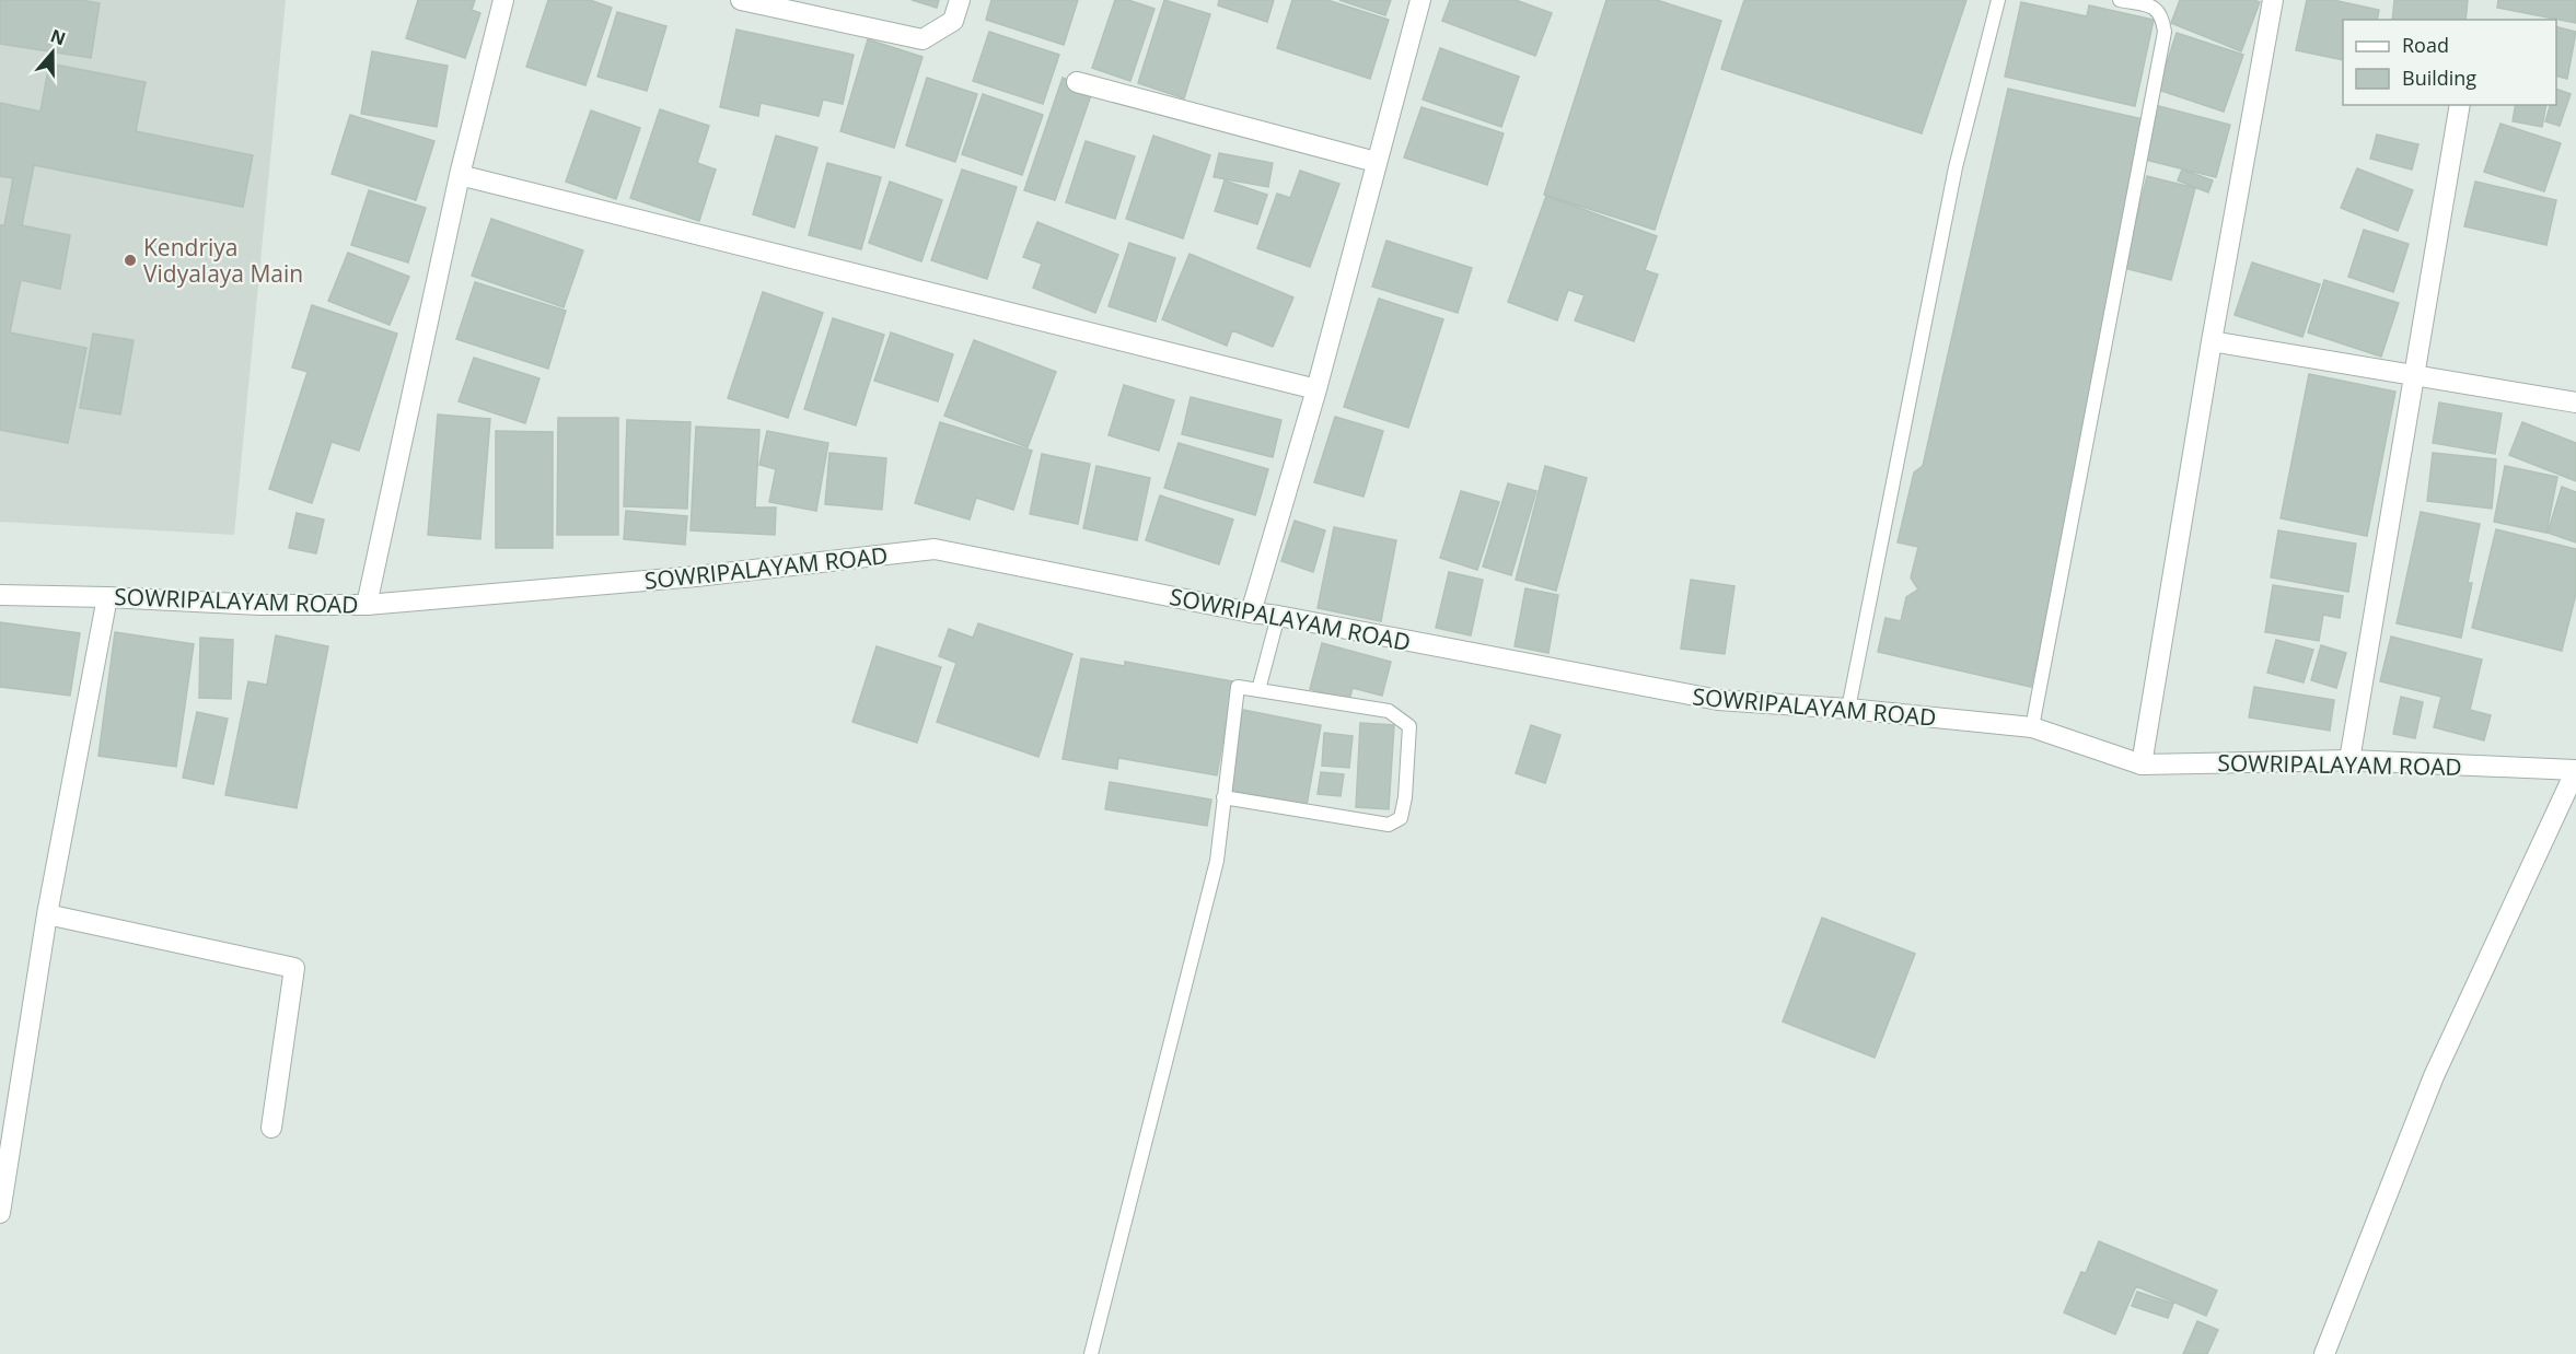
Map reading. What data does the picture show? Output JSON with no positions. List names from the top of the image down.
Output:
{
  "streets": {
    "street": ["SOWRIPALAYAM ROAD"]
  },
  "places": ["Kendriya Vidyalaya Main"],
  "legend": ["Road", "Building"],
  "north": "top"
}
